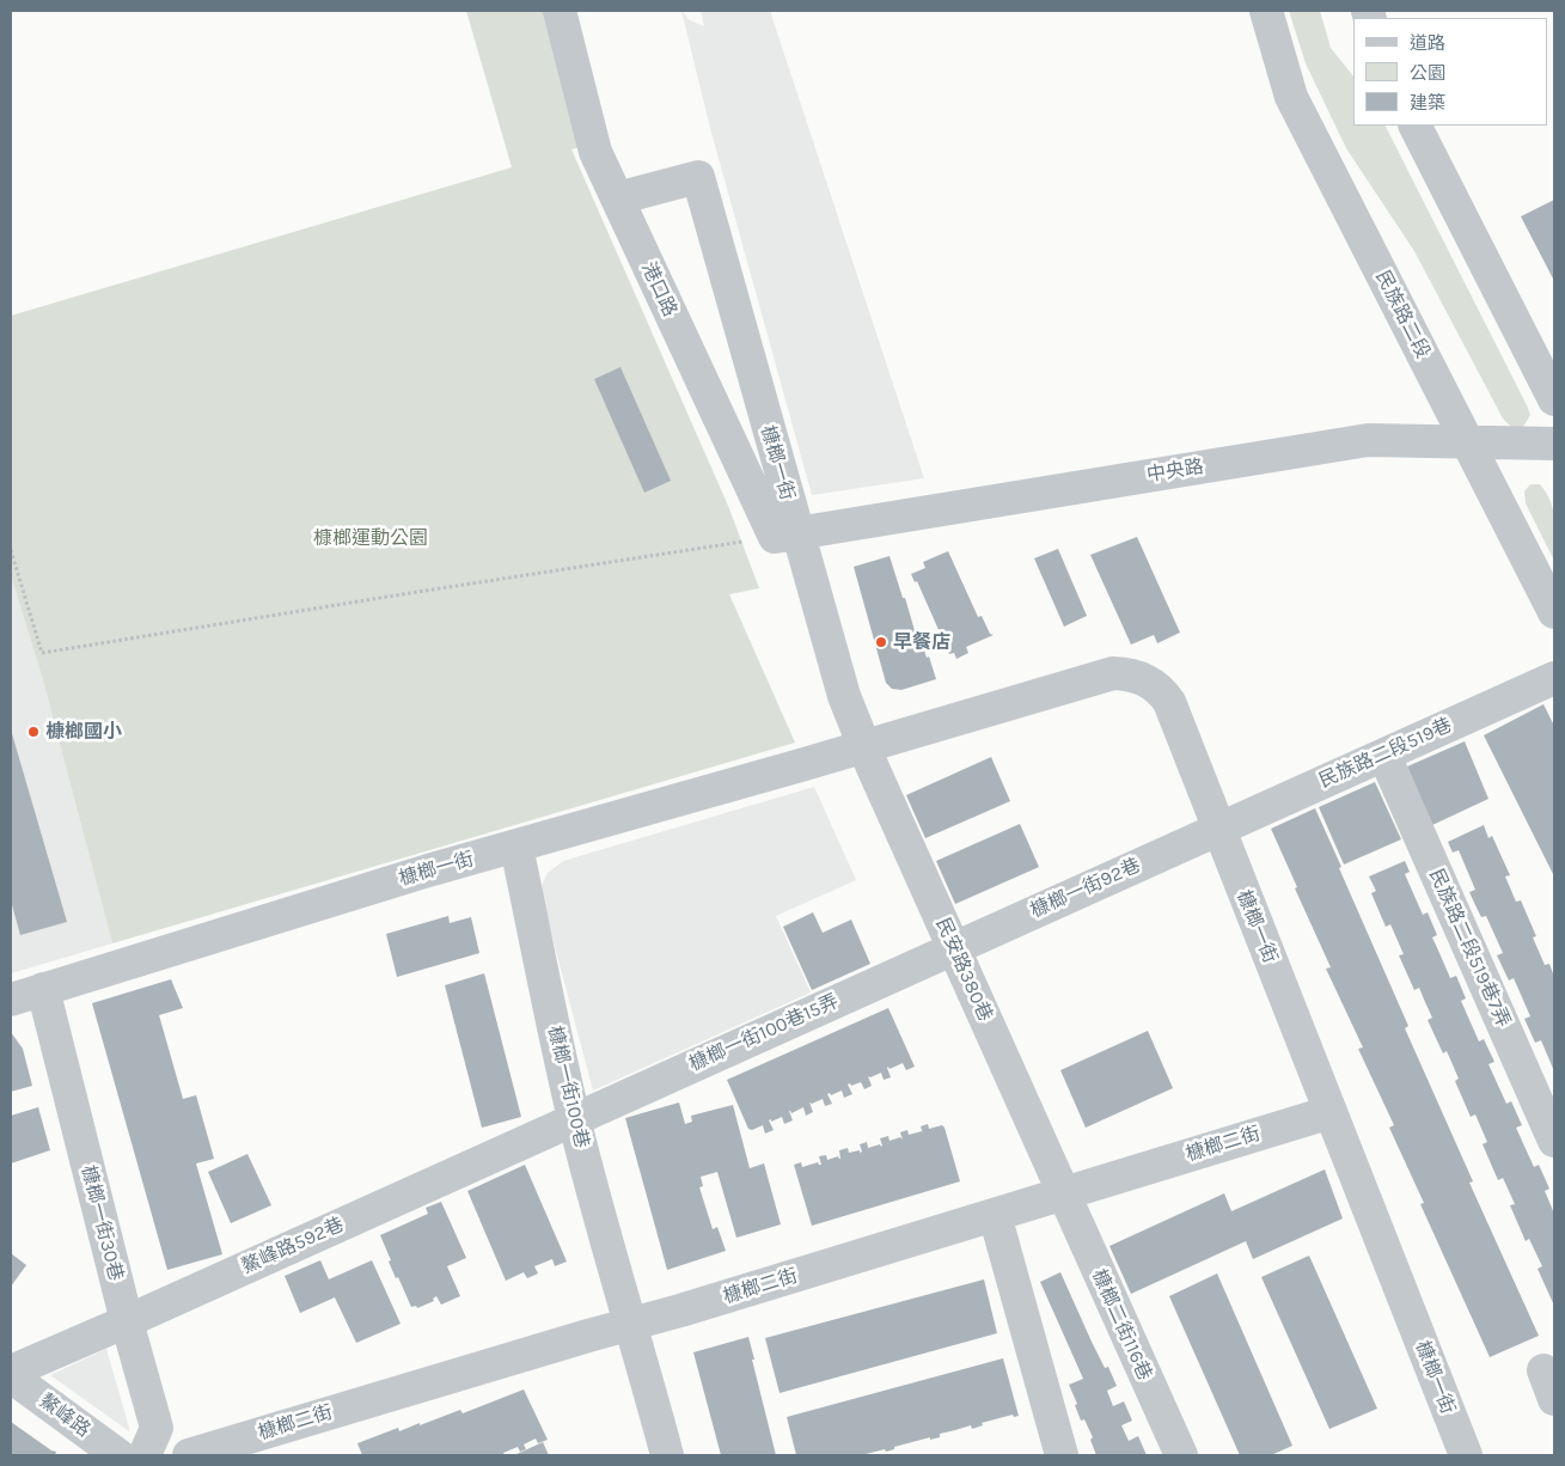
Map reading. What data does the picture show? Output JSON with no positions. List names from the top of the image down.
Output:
{
  "streets": {
    "street": [
      "港口路",
      "民族路二段",
      "槺榔一街",
      "中央路",
      "民族路二段519巷",
      "槺榔一街92巷",
      "民族路二段519巷7弄",
      "民安路380巷",
      "槺榔一街100巷15弄",
      "槺榔一街100巷",
      "槺榔二街",
      "槺榔一街30巷",
      "鰲峰路592巷",
      "槺榔二街116巷",
      "鰲峰路"
    ]
  },
  "crossings": [
    ["港口路", "槺榔一街"],
    ["港口路", "中央路"],
    ["民族路二段", "中央路"],
    ["槺榔一街", "中央路"],
    ["槺榔一街", "民族路二段519巷"],
    ["槺榔一街", "槺榔一街92巷"],
    ["槺榔一街", "民安路380巷"],
    ["槺榔一街", "槺榔一街100巷"],
    ["槺榔一街", "槺榔二街"],
    ["槺榔一街", "槺榔一街30巷"],
    ["民族路二段519巷", "槺榔一街92巷"],
    ["民族路二段519巷", "民族路二段519巷7弄"],
    ["槺榔一街92巷", "民安路380巷"],
    ["槺榔一街92巷", "槺榔一街100巷15弄"],
    ["民安路380巷", "槺榔一街100巷15弄"],
    ["民安路380巷", "槺榔二街"],
    ["民安路380巷", "槺榔二街116巷"],
    ["槺榔一街100巷15弄", "槺榔一街100巷"],
    ["槺榔一街100巷15弄", "鰲峰路592巷"],
    ["槺榔一街100巷", "槺榔二街"],
    ["槺榔一街100巷", "鰲峰路592巷"],
    ["槺榔二街", "槺榔二街116巷"],
    ["槺榔一街30巷", "鰲峰路592巷"]
  ],
  "parks": ["槺榔運動公園"],
  "places": ["早餐店", "槺榔國小"],
  "legend": ["道路", "公園", "建築"]
}
